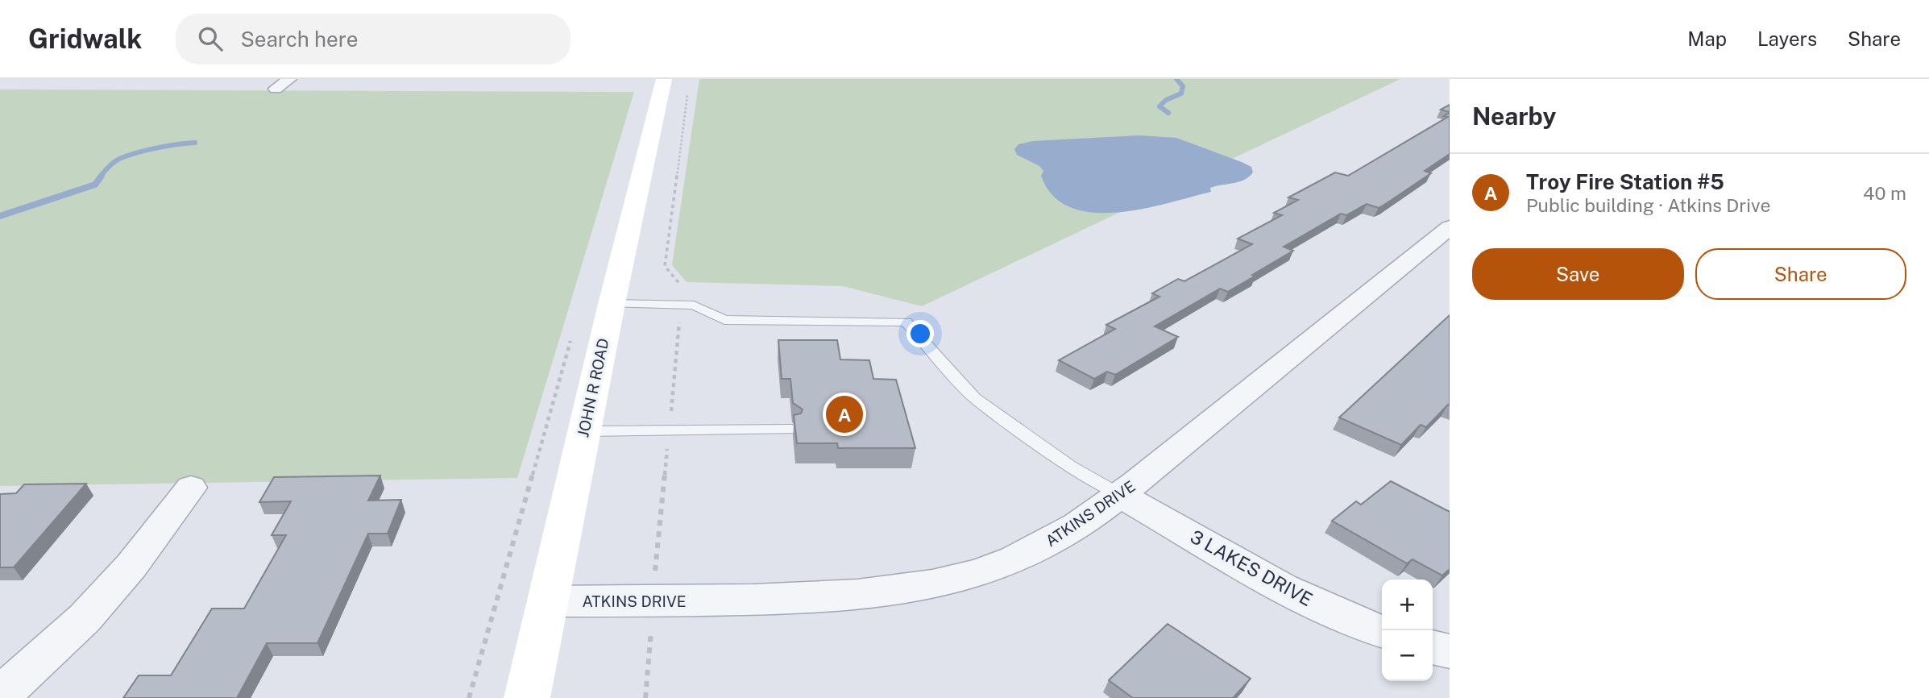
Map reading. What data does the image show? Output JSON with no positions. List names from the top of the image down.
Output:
{
  "streets": {
    "main road": ["JOHN R ROAD"],
    "street": ["ATKINS DRIVE", "3 LAKES DRIVE"]
  },
  "crossings": [
    ["JOHN R ROAD", "ATKINS DRIVE"],
    ["ATKINS DRIVE", "3 LAKES DRIVE"]
  ],
  "page": {
    "header": "Gridwalk",
    "search": "Search here",
    "nav": ["Map", "Layers", "Share"],
    "heading": "Nearby",
    "list": [
      {
        "mark": "A",
        "name": "Troy Fire Station #5",
        "note": "Public building · Atkins Drive",
        "value": "40 m"
      }
    ],
    "buttons": ["Save", "Share"],
    "pins": "A",
    "map_buttons": ["+", "−"]
  }
}
